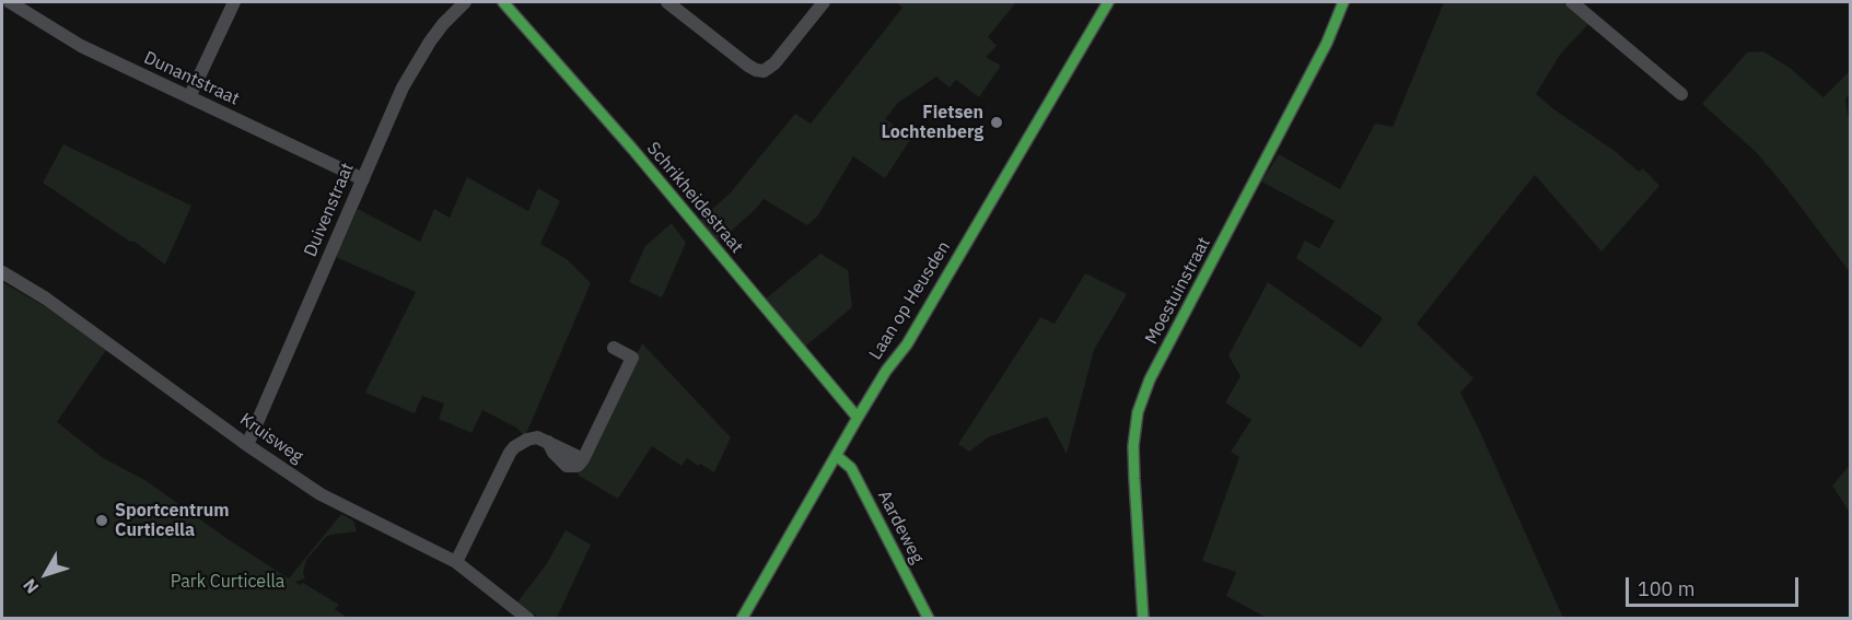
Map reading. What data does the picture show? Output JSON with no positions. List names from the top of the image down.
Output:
{
  "streets": {
    "street": [
      "Dunantstraat",
      "Schrikheidestraat",
      "Duivenstraat",
      "Moestuinstraat",
      "Laan op Heusden",
      "Kruisweg",
      "Aardeweg"
    ]
  },
  "crossings": [
    ["Dunantstraat", "Duivenstraat"],
    ["Schrikheidestraat", "Laan op Heusden"],
    ["Duivenstraat", "Kruisweg"],
    ["Laan op Heusden", "Aardeweg"]
  ],
  "parks": ["Park Curticella"],
  "places": ["Fietsen Lochtenberg", "Sportcentrum Curticella"],
  "scale_bar": "100 m",
  "north": "bottom left"
}
